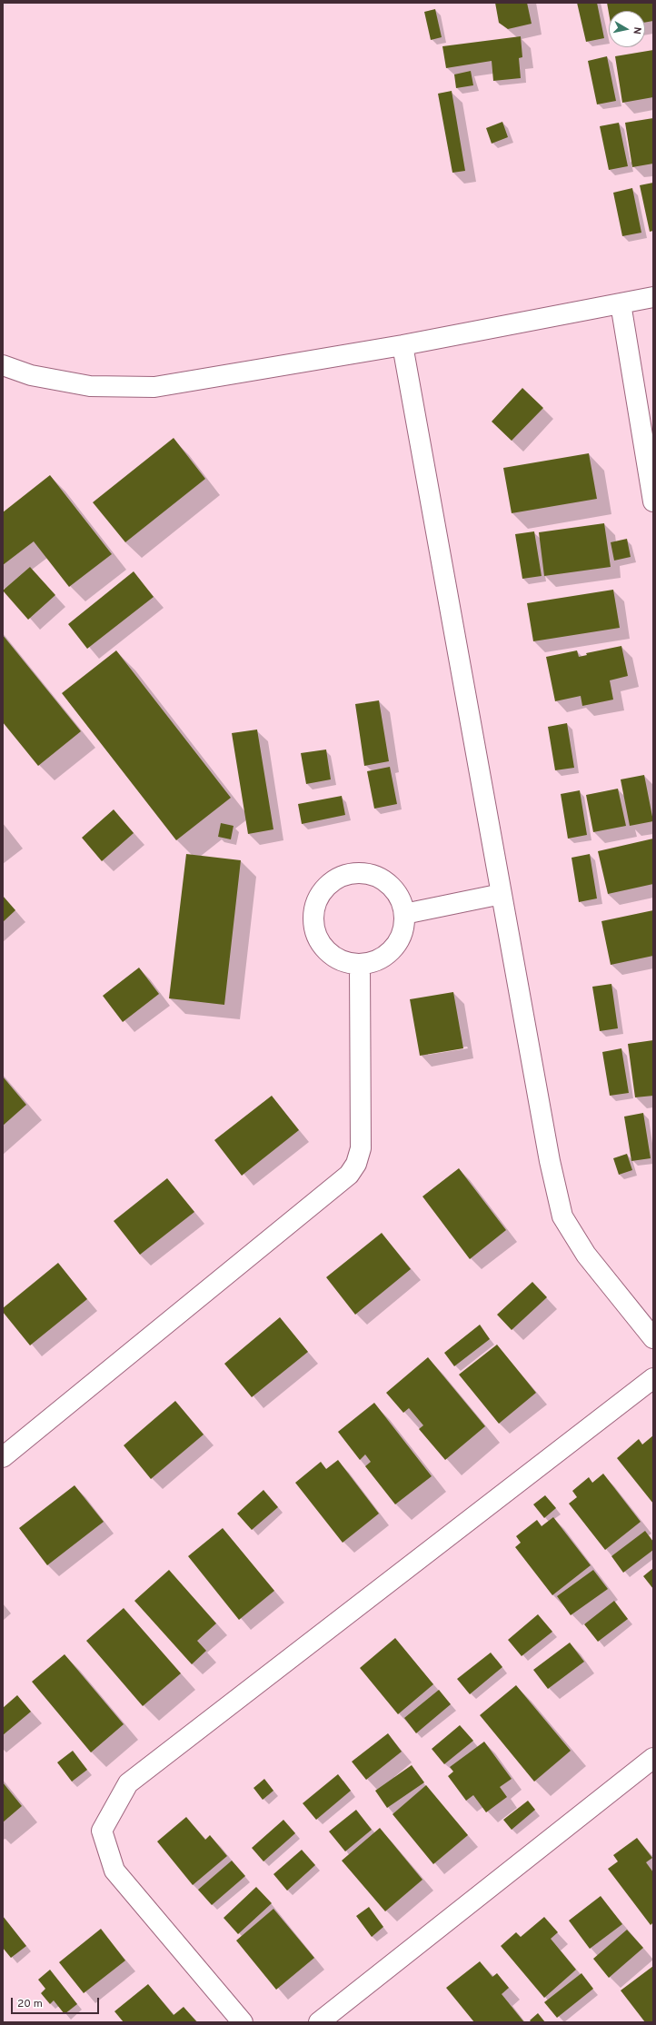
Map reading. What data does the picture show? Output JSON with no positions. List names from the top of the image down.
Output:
{
  "scale_bar": "20 m",
  "north": "right"
}
